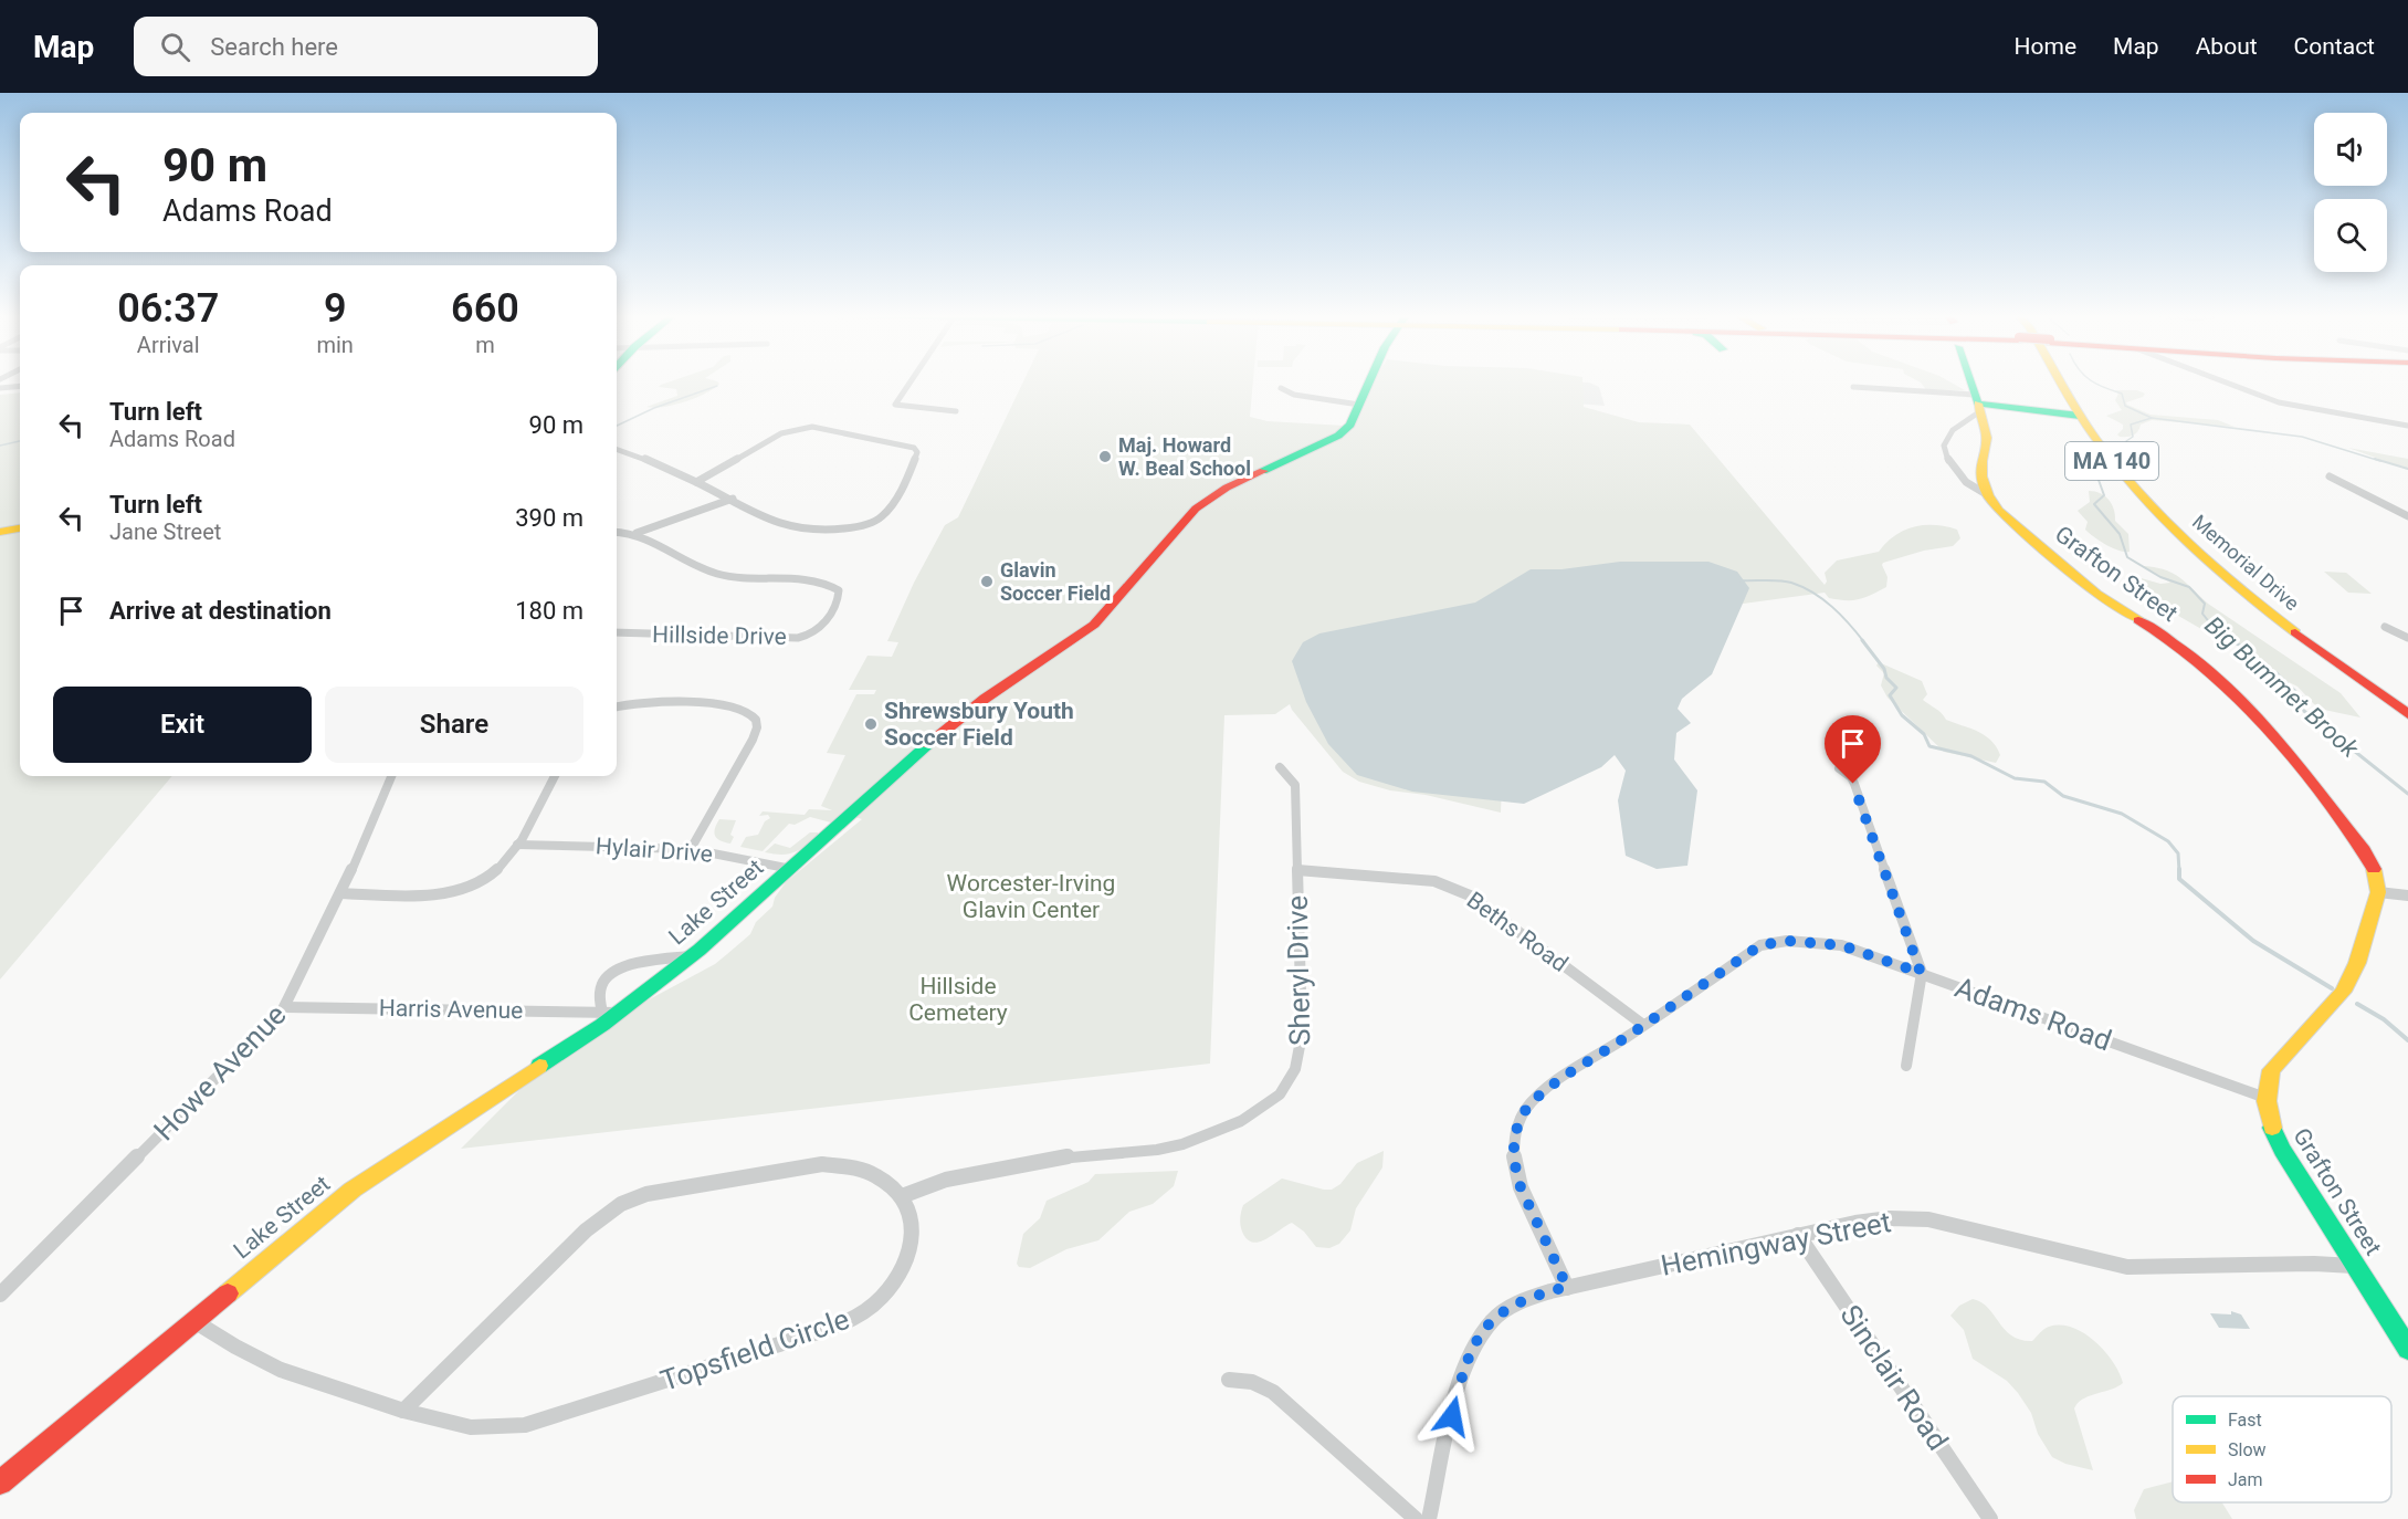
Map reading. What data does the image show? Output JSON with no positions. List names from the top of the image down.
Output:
{
  "streets": {
    "main road": [
      "MA 140",
      "Memorial Drive",
      "Grafton Street",
      "Lake Street"
    ],
    "street": [
      "Hillside Drive",
      "Hylair Drive",
      "Beths Road",
      "Sheryl Drive",
      "Harris Avenue",
      "Adams Road",
      "Howe Avenue",
      "Hemingway Street",
      "Topsfield Circle",
      "Sinclair Road"
    ]
  },
  "crossings": [
    ["MA 140", "Memorial Drive"],
    ["Grafton Street", "Adams Road"],
    ["Grafton Street", "Hemingway Street"],
    ["Hylair Drive", "Lake Street"],
    ["Lake Street", "Harris Avenue"],
    ["Lake Street", "Topsfield Circle"],
    ["Beths Road", "Sheryl Drive"],
    ["Beths Road", "Adams Road"],
    ["Sheryl Drive", "Topsfield Circle"],
    ["Harris Avenue", "Howe Avenue"],
    ["Adams Road", "Hemingway Street"],
    ["Hemingway Street", "Sinclair Road"]
  ],
  "water": ["Big Bummet Brook"],
  "parks": ["Worcester-Irving Glavin Center", "Hillside Cemetery"],
  "places": ["Maj. Howard W. Beal School", "Glavin Soccer Field", "Shrewsbury Youth Soccer Field"],
  "legend": ["Fast", "Slow", "Jam"],
  "page": {
    "header": "Map",
    "search": "Search here",
    "nav": [
      "Home",
      "Map",
      "About",
      "Contact"
    ],
    "turn": ["90 m", "Adams Road"],
    "eta": [
      "06:37",
      "Arrival",
      "9",
      "min",
      "660",
      "m"
    ],
    "list": [
      {
        "name": "Turn left",
        "note": "Adams Road",
        "value": "90 m"
      },
      {
        "name": "Turn left",
        "note": "Jane Street",
        "value": "390 m"
      },
      {
        "name": "Arrive at destination",
        "value": "180 m"
      }
    ],
    "buttons": ["Exit", "Share"]
  }
}
